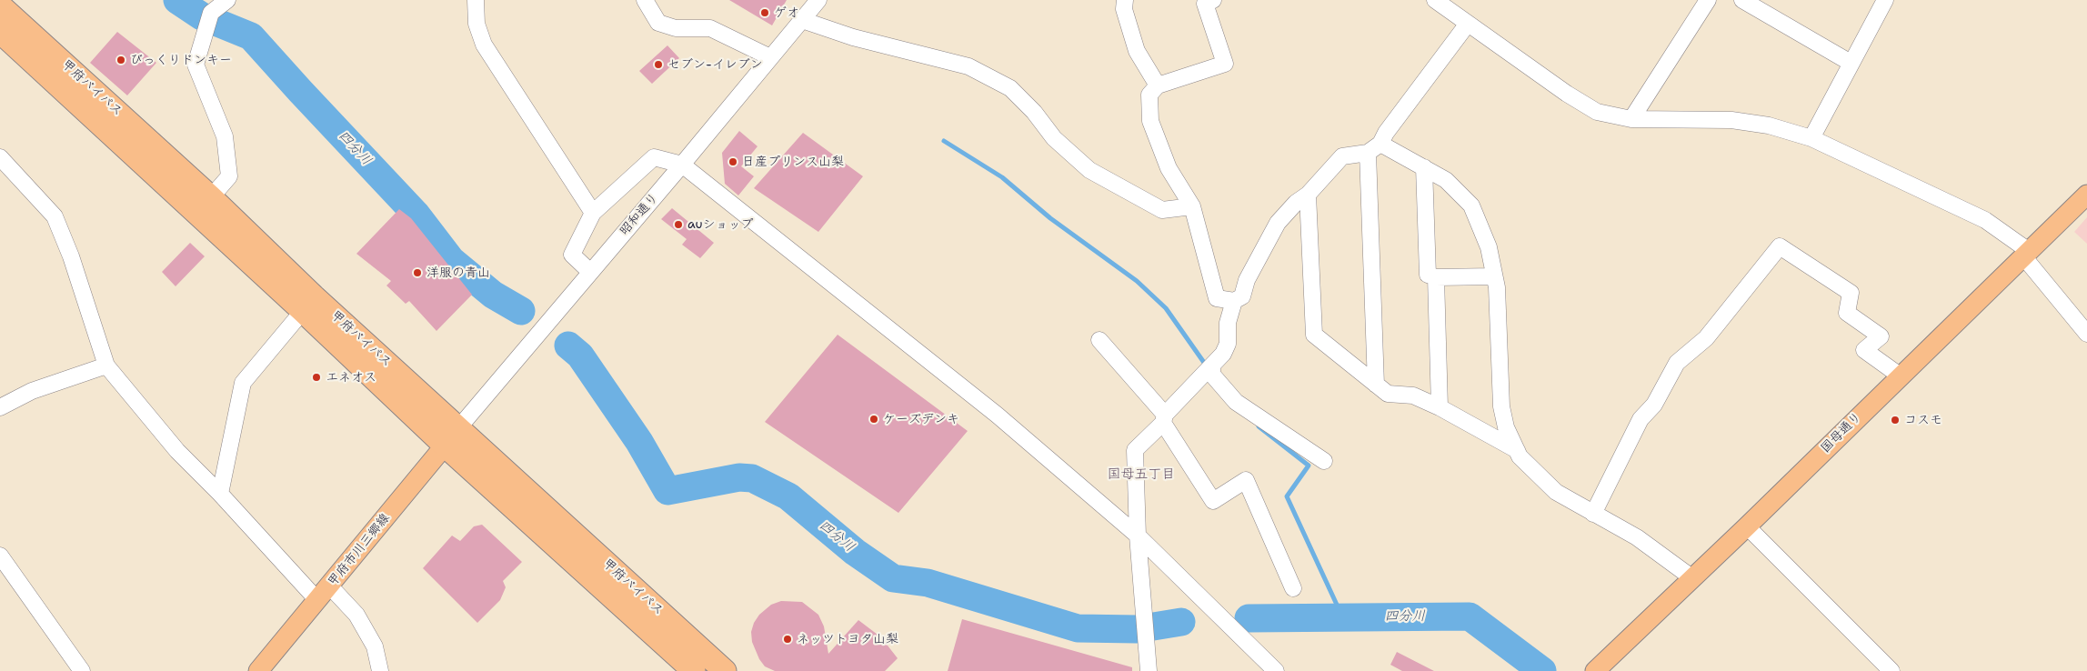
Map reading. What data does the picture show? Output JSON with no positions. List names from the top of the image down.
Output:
{
  "streets": {
    "highway": ["甲府バイパス"],
    "main road": ["国母通り", "甲府市川三郷線"],
    "street": ["昭和通り"]
  },
  "crossings": [
    ["甲府バイパス", "昭和通り"],
    ["甲府バイパス", "甲府市川三郷線"],
    ["昭和通り", "甲府市川三郷線"]
  ],
  "districts": ["国母五丁目"],
  "water": ["四分川"],
  "places": [
    "ゲオ",
    "びっくりドンキー",
    "セブン-イレブン",
    "日産プリンス山梨",
    "auショップ",
    "洋服の青山",
    "エネオス",
    "ケーズデンキ",
    "コスモ",
    "ネッツトヨタ山梨"
  ]
}
